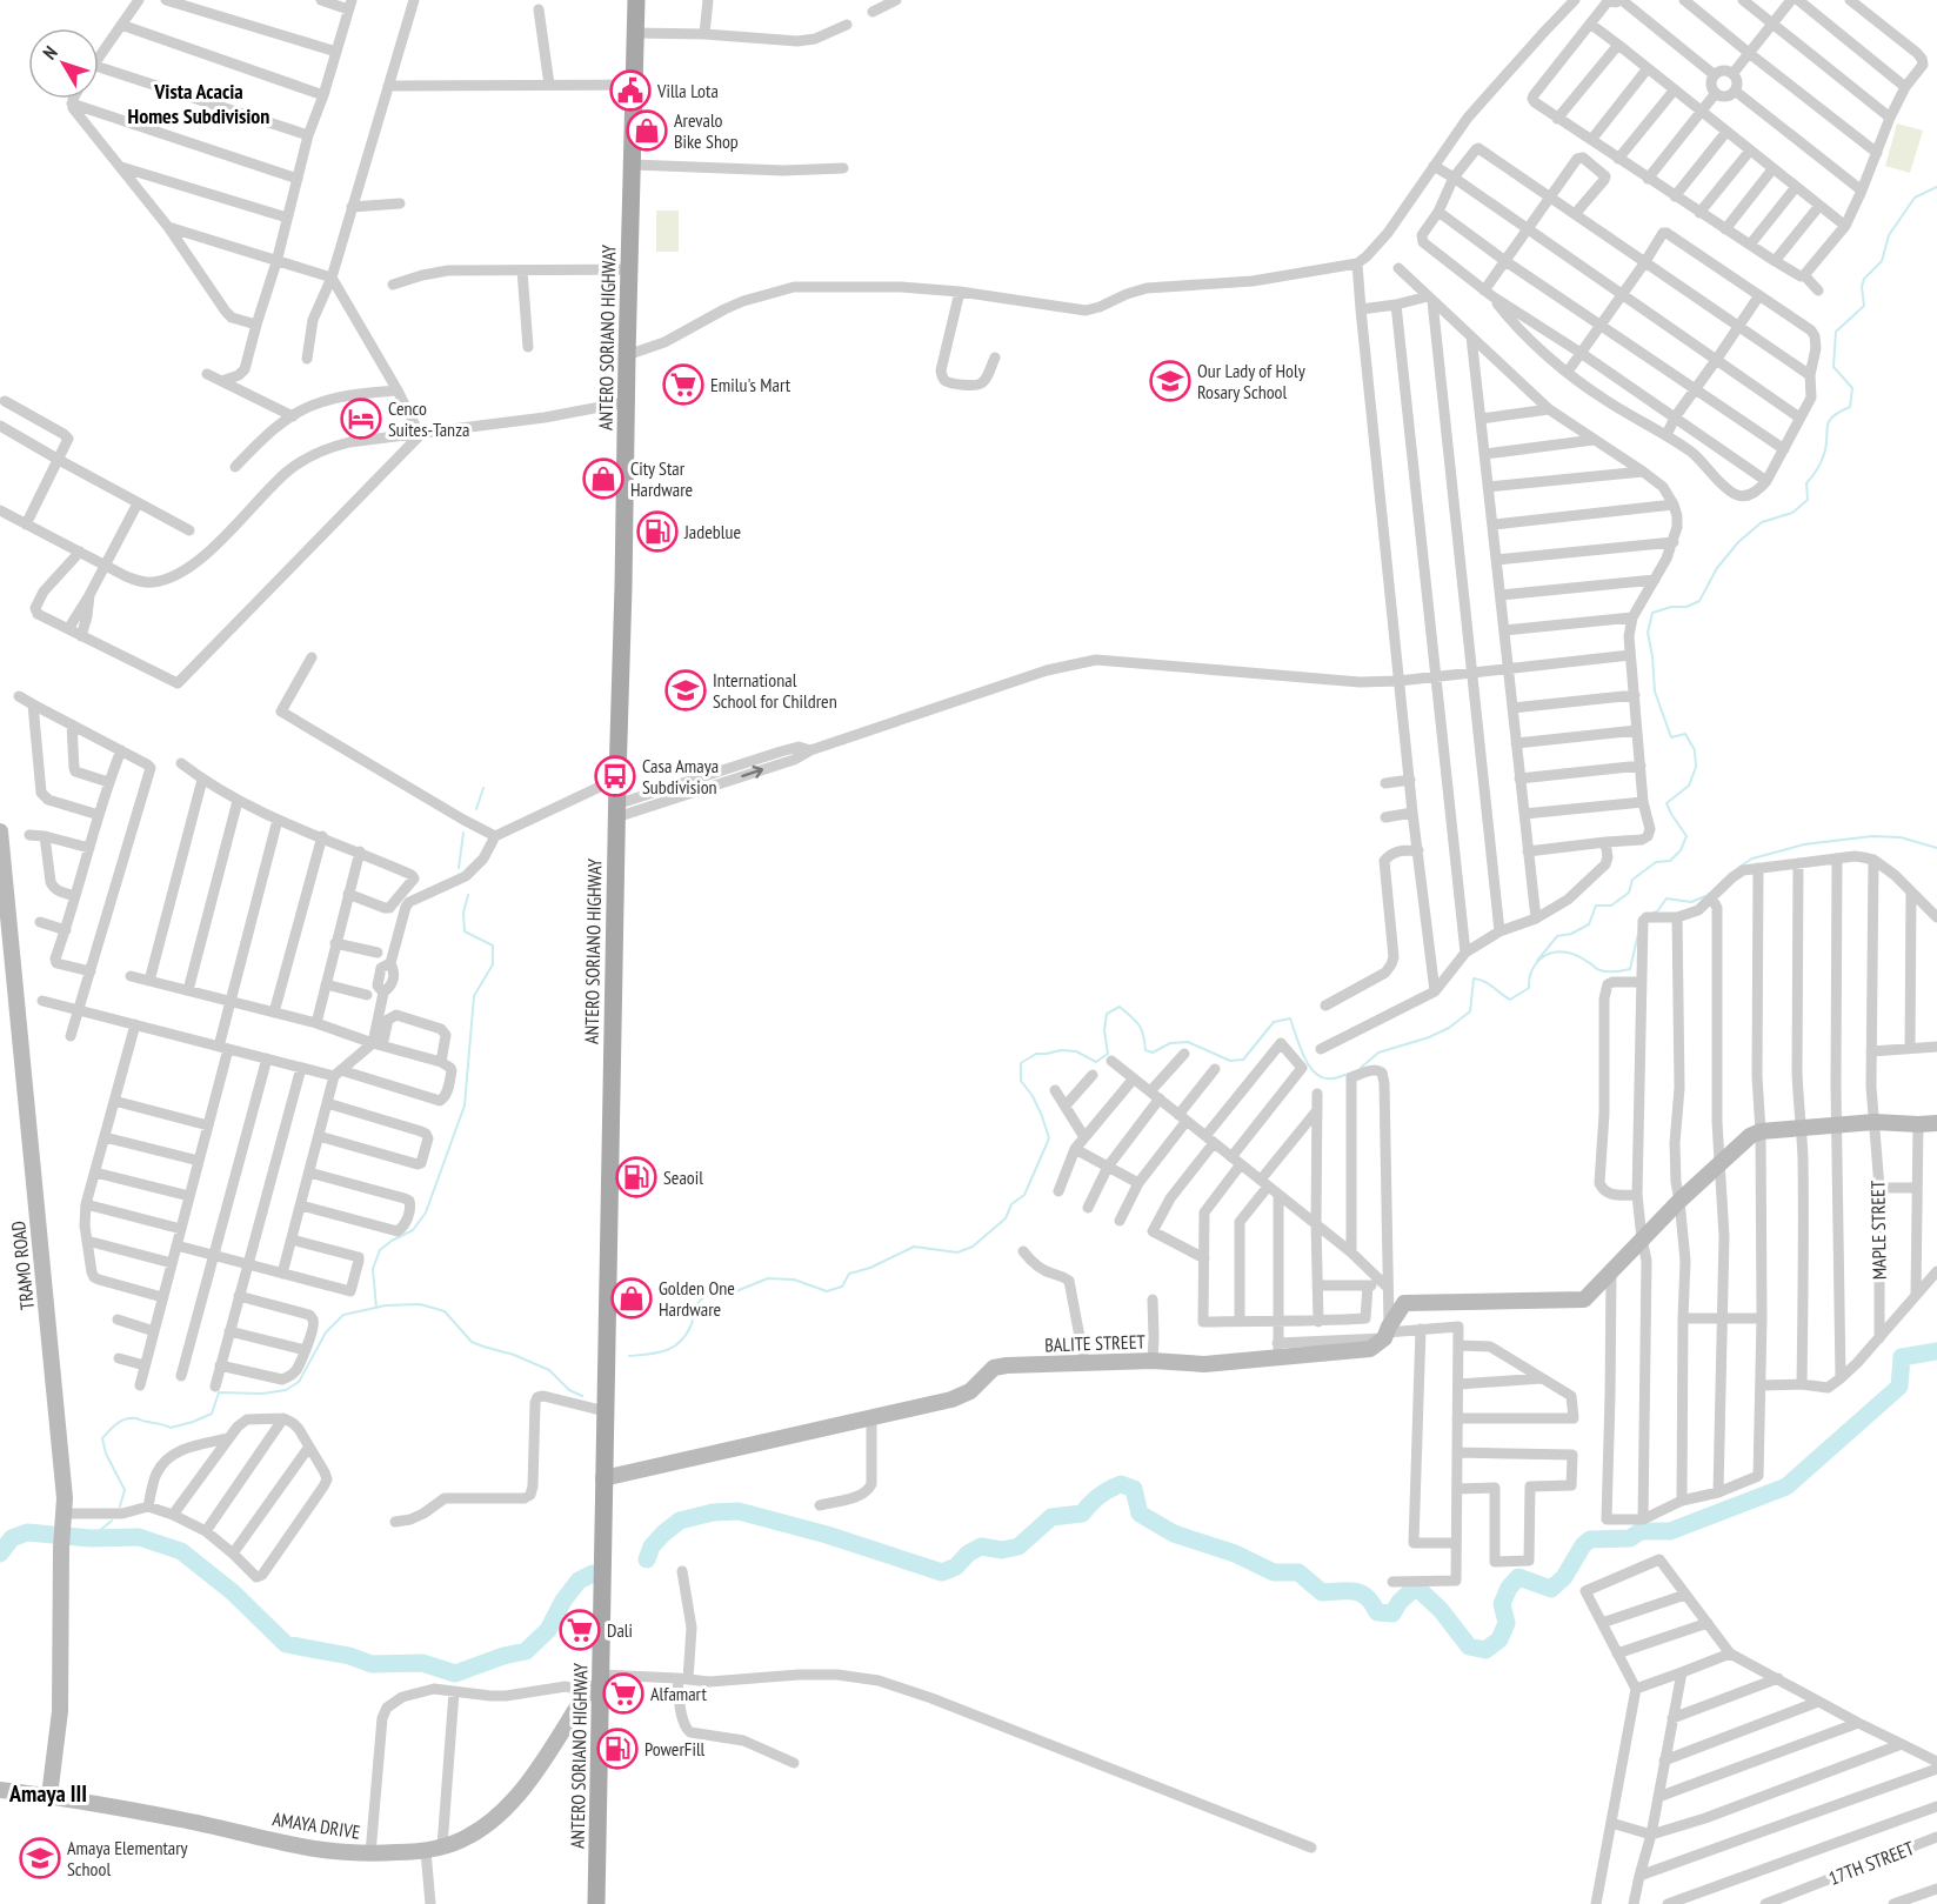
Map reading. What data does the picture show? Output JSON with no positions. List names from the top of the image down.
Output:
{
  "streets": {
    "main road": ["ANTERO SORIANO HIGHWAY"],
    "street": [
      "MAPLE STREET",
      "TRAMO ROAD",
      "BALITE STREET",
      "AMAYA DRIVE",
      "17TH STREET"
    ]
  },
  "crossings": [
    ["ANTERO SORIANO HIGHWAY", "BALITE STREET"],
    ["ANTERO SORIANO HIGHWAY", "AMAYA DRIVE"],
    ["TRAMO ROAD", "AMAYA DRIVE"]
  ],
  "districts": ["Vista Acacia Homes Subdivision", "Amaya III"],
  "places": {
    "public building": ["Villa Lota"],
    "shop": ["Arevalo Bike Shop", "City Star Hardware", "Golden One Hardware"],
    "school or university": ["Our Lady of Holy Rosary School", "International School for Children", "Amaya Elementary School"],
    "supermarket": ["Emilu's Mart", "Dali", "Alfamart"],
    "hotel": ["Cenco Suites-Tanza"],
    "fuel station": ["Jadeblue", "Seaoil", "PowerFill"],
    "bus stop": ["Casa Amaya Subdivision"]
  },
  "north": "top left"
}
